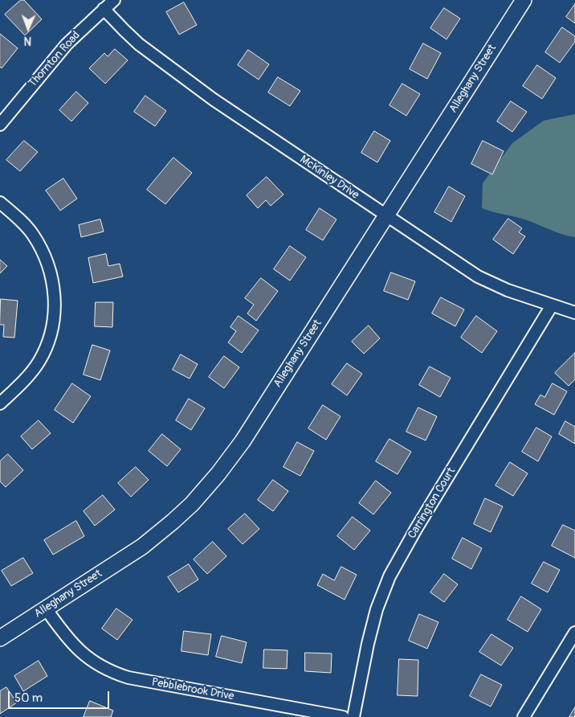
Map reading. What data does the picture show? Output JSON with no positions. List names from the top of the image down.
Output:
{
  "streets": {
    "street": [
      "Thornton Road",
      "Alleghany Street",
      "McKinley Drive",
      "Carrington Court",
      "Pebblebrook Drive"
    ]
  },
  "crossings": [
    ["Thornton Road", "McKinley Drive"],
    ["Alleghany Street", "McKinley Drive"],
    ["Alleghany Street", "Pebblebrook Drive"],
    ["McKinley Drive", "Carrington Court"]
  ],
  "scale_bar": "50 m",
  "north": "bottom"
}
